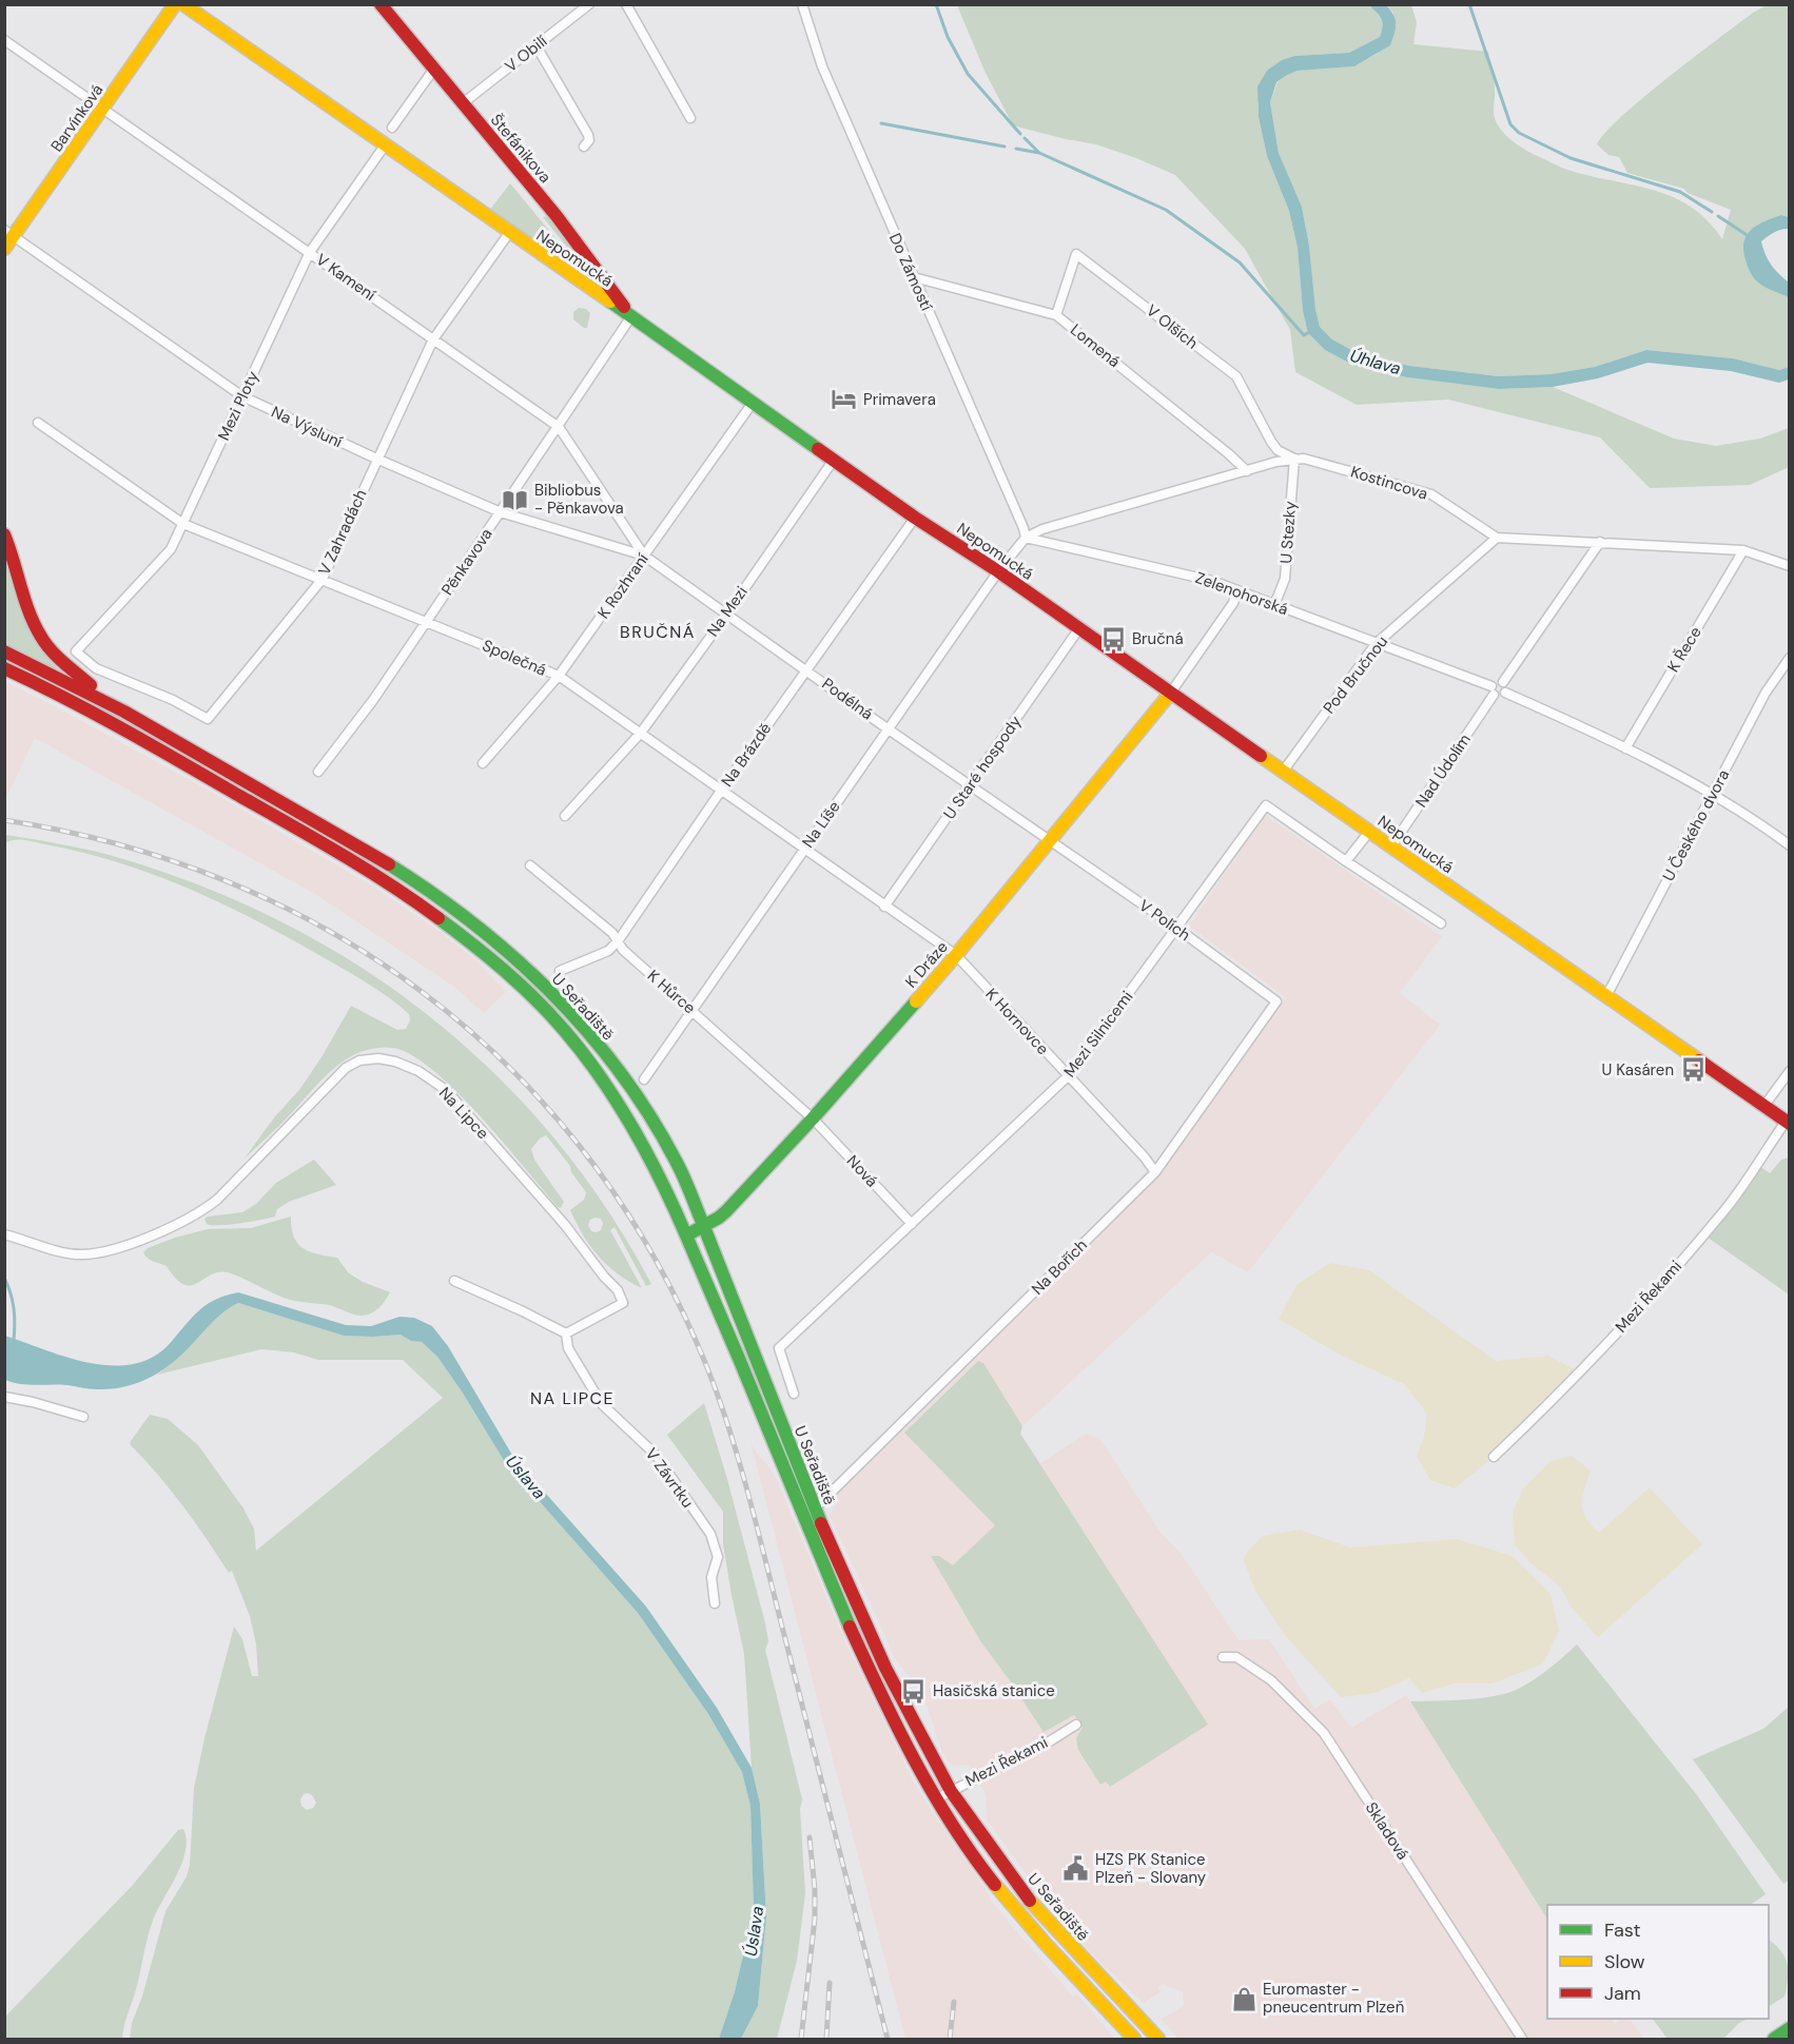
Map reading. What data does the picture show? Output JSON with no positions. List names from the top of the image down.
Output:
{
  "streets": {
    "main road": [
      "Barvínková",
      "Štefánikova",
      "Nepomucká",
      "K Dráze",
      "U Seřadiště"
    ],
    "street": [
      "V Obilí",
      "Do Zámostí",
      "V Kamení",
      "V Olších",
      "Lomená",
      "Mezi Ploty",
      "Na Výsluní",
      "Kostincova",
      "V Zahradách",
      "U Stezky",
      "Pěnkavova",
      "K Rozhraní",
      "Zelenohorská",
      "Na Mezi",
      "K Řece",
      "Společná",
      "Pod Bručnou",
      "Podélná",
      "Na Brázdě",
      "U Staré hospody",
      "Nad Údolím",
      "Na Líše",
      "U Českého dvora",
      "V Polích",
      "K Hůrce",
      "K Hornovce",
      "Mezi Silnicemi",
      "Na Lipce",
      "Nová",
      "Na Bořích",
      "Mezi Řekami",
      "V Závrtku",
      "Skladová"
    ]
  },
  "crossings": [
    ["V Obilí", "Štefánikova"],
    ["Barvínková", "V Kamení"],
    ["Barvínková", "Na Výsluní"],
    ["Štefánikova", "Nepomucká"],
    ["Štefánikova", "Pěnkavova"],
    ["Nepomucká", "Mezi Ploty"],
    ["Nepomucká", "V Zahradách"],
    ["Nepomucká", "Pěnkavova"],
    ["Nepomucká", "K Rozhraní"],
    ["Nepomucká", "Na Mezi"],
    ["Nepomucká", "Pod Bručnou"],
    ["Nepomucká", "Na Brázdě"],
    ["Nepomucká", "U Staré hospody"],
    ["Nepomucká", "Nad Údolím"],
    ["Nepomucká", "Na Líše"],
    ["Nepomucká", "U Českého dvora"],
    ["Nepomucká", "K Dráze"],
    ["Nepomucká", "Mezi Řekami"],
    ["Do Zámostí", "Lomená"],
    ["Do Zámostí", "Kostincova"],
    ["Do Zámostí", "Zelenohorská"],
    ["V Kamení", "Mezi Ploty"],
    ["V Kamení", "Na Výsluní"],
    ["V Kamení", "V Zahradách"],
    ["V Kamení", "Pěnkavova"],
    ["V Kamení", "K Rozhraní"],
    ["V Kamení", "Podélná"],
    ["V Olších", "Lomená"],
    ["V Olších", "Kostincova"],
    ["V Olších", "U Stezky"],
    ["Lomená", "Kostincova"],
    ["Mezi Ploty", "Na Výsluní"],
    ["Mezi Ploty", "V Zahradách"],
    ["Mezi Ploty", "Společná"],
    ["Na Výsluní", "V Zahradách"],
    ["Na Výsluní", "Pěnkavova"],
    ["Na Výsluní", "K Rozhraní"],
    ["Na Výsluní", "Podélná"],
    ["Kostincova", "U Stezky"],
    ["Kostincova", "Zelenohorská"],
    ["Kostincova", "Pod Bručnou"],
    ["V Zahradách", "Společná"],
    ["U Stezky", "Zelenohorská"],
    ["Pěnkavova", "Společná"],
    ["K Rozhraní", "Společná"],
    ["K Rozhraní", "Podélná"],
    ["Zelenohorská", "Pod Bručnou"],
    ["Zelenohorská", "Nad Údolím"],
    ["Na Mezi", "Společná"],
    ["Na Mezi", "Podélná"],
    ["Společná", "Na Brázdě"],
    ["Společná", "U Staré hospody"],
    ["Společná", "Na Líše"],
    ["Společná", "K Dráze"],
    ["Společná", "K Hornovce"],
    ["Podélná", "Na Brázdě"],
    ["Podélná", "U Staré hospody"],
    ["Podélná", "Na Líše"],
    ["Podélná", "V Polích"],
    ["Podélná", "K Dráze"],
    ["Na Brázdě", "K Hůrce"],
    ["Na Líše", "K Hůrce"],
    ["V Polích", "K Dráze"],
    ["V Polích", "Mezi Silnicemi"],
    ["V Polích", "Na Bořích"],
    ["K Dráze", "K Hůrce"],
    ["K Dráze", "U Seřadiště"],
    ["K Dráze", "K Hornovce"],
    ["K Dráze", "Nová"],
    ["K Hůrce", "Nová"],
    ["U Seřadiště", "Na Bořích"],
    ["U Seřadiště", "Mezi Řekami"],
    ["K Hornovce", "Mezi Silnicemi"],
    ["K Hornovce", "Na Bořích"],
    ["Mezi Silnicemi", "Nová"],
    ["Na Lipce", "V Závrtku"]
  ],
  "districts": ["BRUČNÁ", "NA LIPCE"],
  "water": ["Úhlava", "Úslava"],
  "places": {
    "hotel": ["Primavera"],
    "library": ["Bibliobus - Pěnkavova"],
    "bus stop": ["Bručná", "U Kasáren", "Hasičská stanice"],
    "public building": ["HZS PK Stanice Plzeň - Slovany"],
    "shop": ["Euromaster - pneucentrum Plzeň"]
  },
  "legend": ["Fast", "Slow", "Jam"]
}
